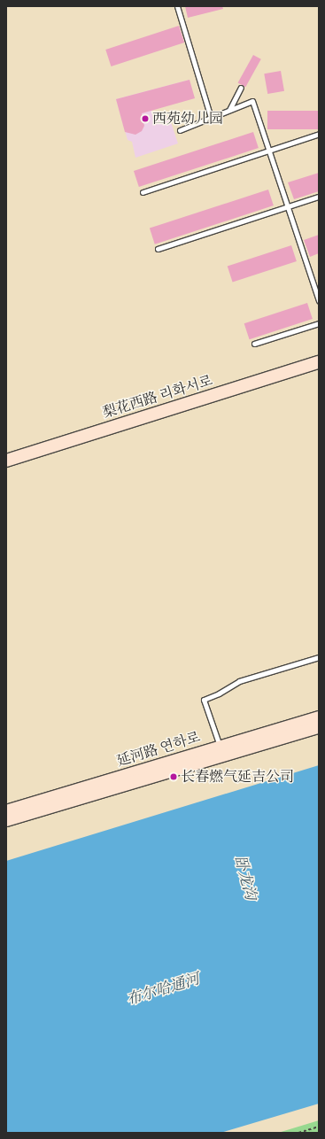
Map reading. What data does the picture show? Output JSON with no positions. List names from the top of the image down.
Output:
{
  "streets": {
    "main road": ["梨花西路 리화서로", "延河路 연하로"]
  },
  "water": ["卧龙沟", "布尔哈通河"],
  "places": ["西苑幼儿园", "长春燃气延吉公司"]
}
